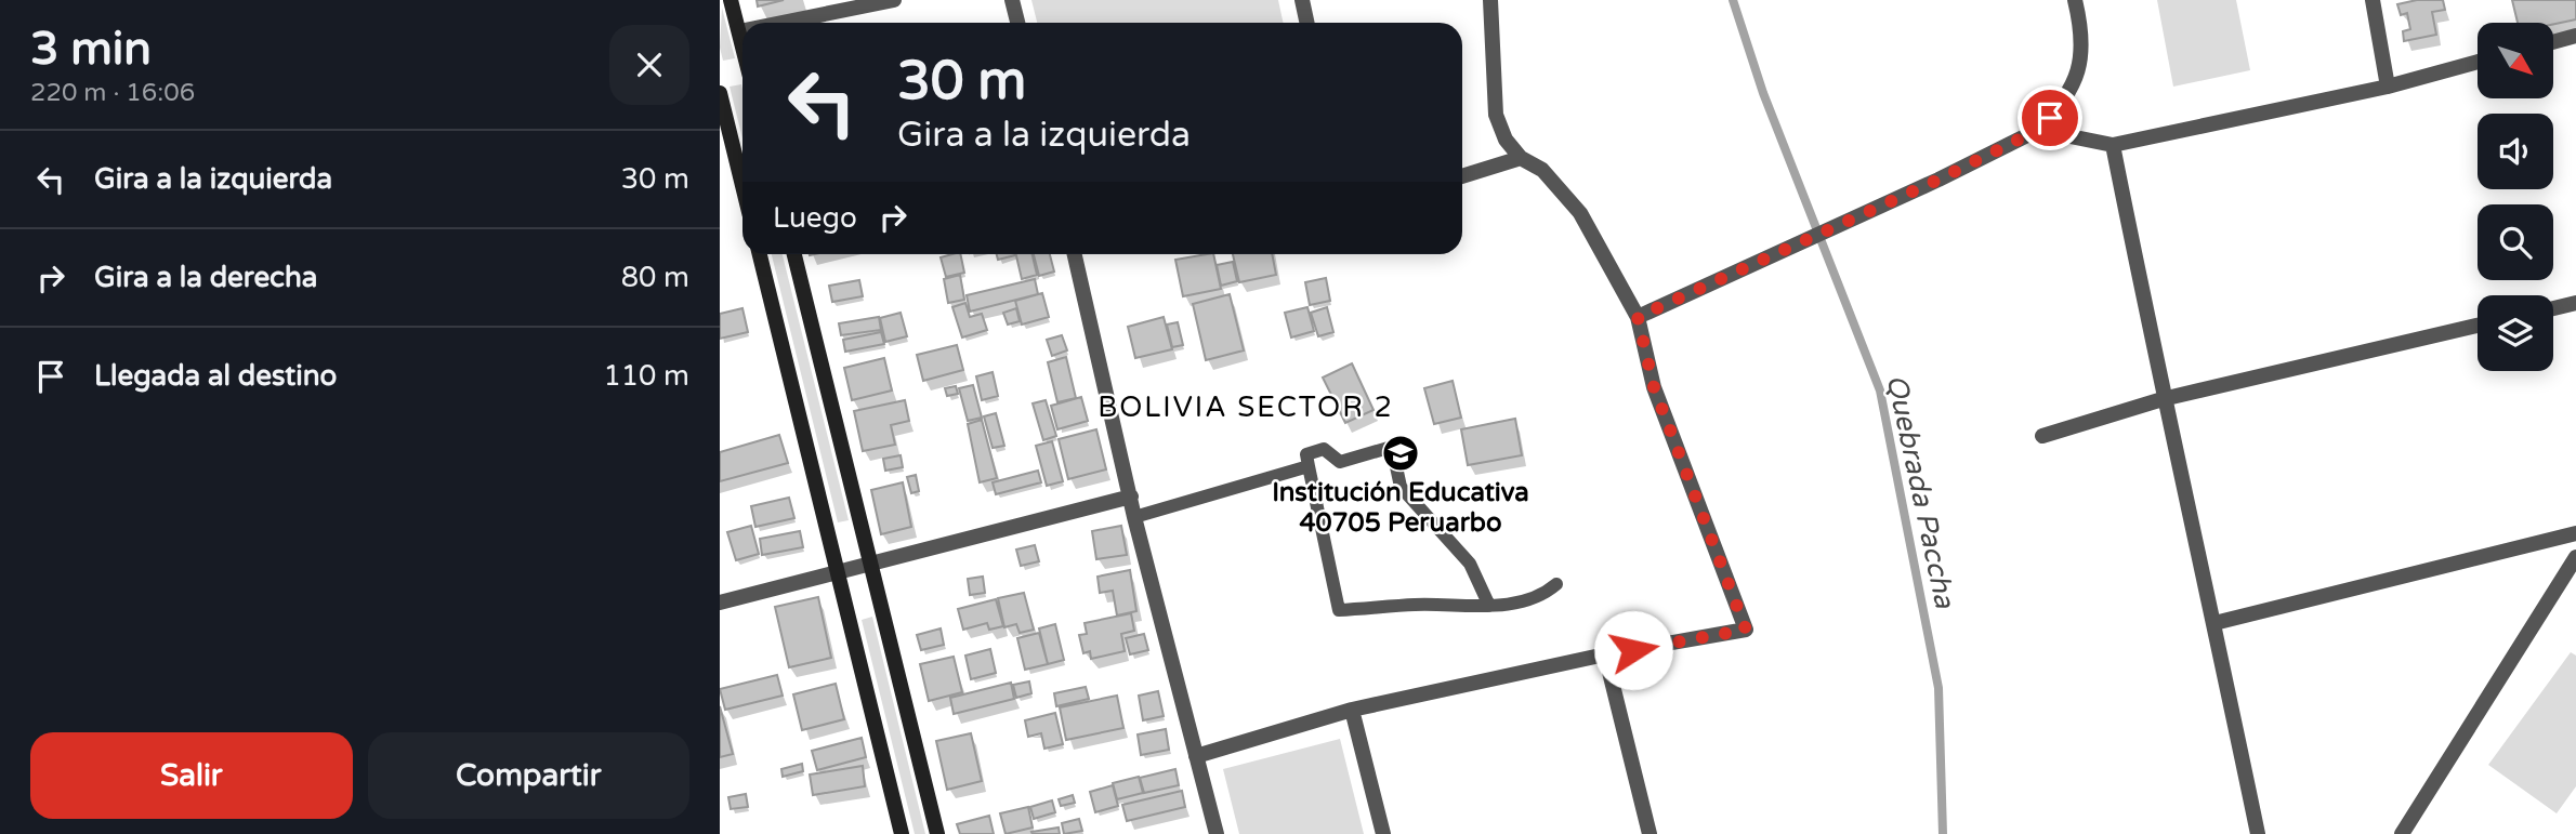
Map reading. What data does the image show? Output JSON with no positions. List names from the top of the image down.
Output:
{
  "districts": ["BOLIVIA SECTOR 2"],
  "water": ["Quebrada Paccha"],
  "places": {
    "school or university": ["Institución Educativa 40705 Peruarbo"]
  },
  "north": "bottom right",
  "page": {
    "heading": ["3 min", "220 m · 16:06"],
    "turn": ["30 m", "Gira a la izquierda"],
    "list": [
      {
        "name": "Gira a la izquierda",
        "value": "30 m"
      },
      {
        "name": "Gira a la derecha",
        "value": "80 m"
      },
      {
        "name": "Llegada al destino",
        "value": "110 m"
      }
    ],
    "then": "Luego",
    "buttons": ["Salir", "Compartir"]
  }
}
